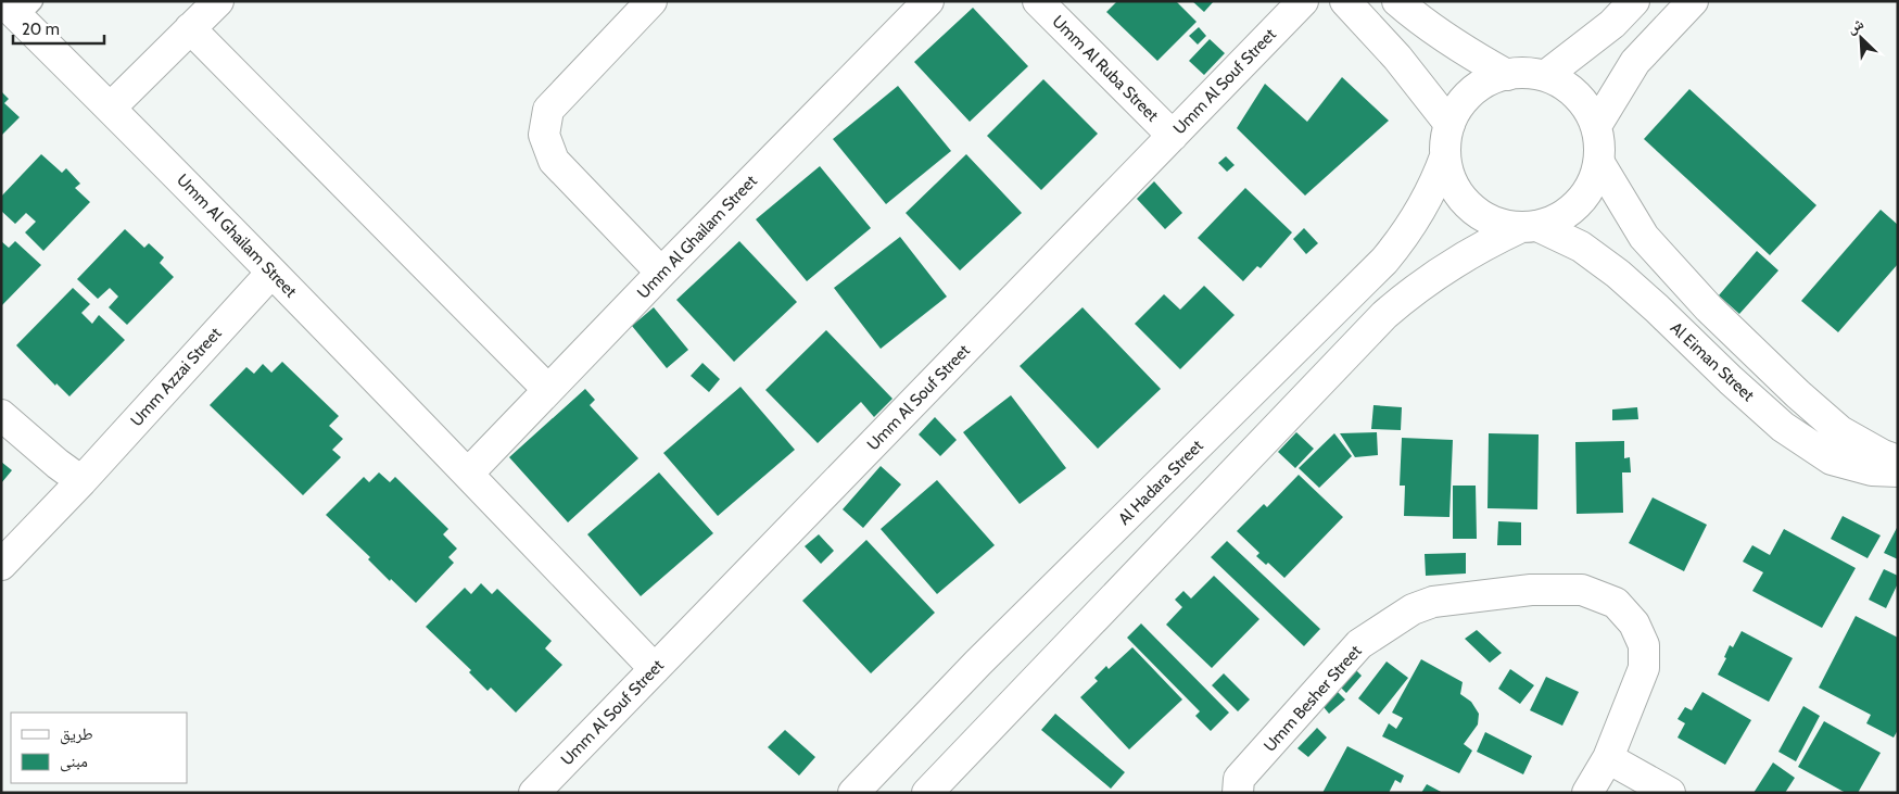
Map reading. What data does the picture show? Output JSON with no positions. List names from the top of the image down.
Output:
{
  "streets": {
    "street": [
      "Umm Al Ruba Street",
      "Umm Al Souf Street",
      "Umm Al Ghailam Street",
      "Al Eiman Street",
      "Umm Azzai Street",
      "Al Hadara Street",
      "Umm Besher Street"
    ]
  },
  "crossings": [
    ["Umm Al Ruba Street", "Umm Al Souf Street"],
    ["Umm Al Souf Street", "Umm Al Ghailam Street"],
    ["Umm Al Ghailam Street", "Umm Azzai Street"],
    ["Al Eiman Street", "Al Hadara Street"]
  ],
  "legend": ["طريق", "مبنى"],
  "scale_bar": "20 m",
  "north": "top left"
}
